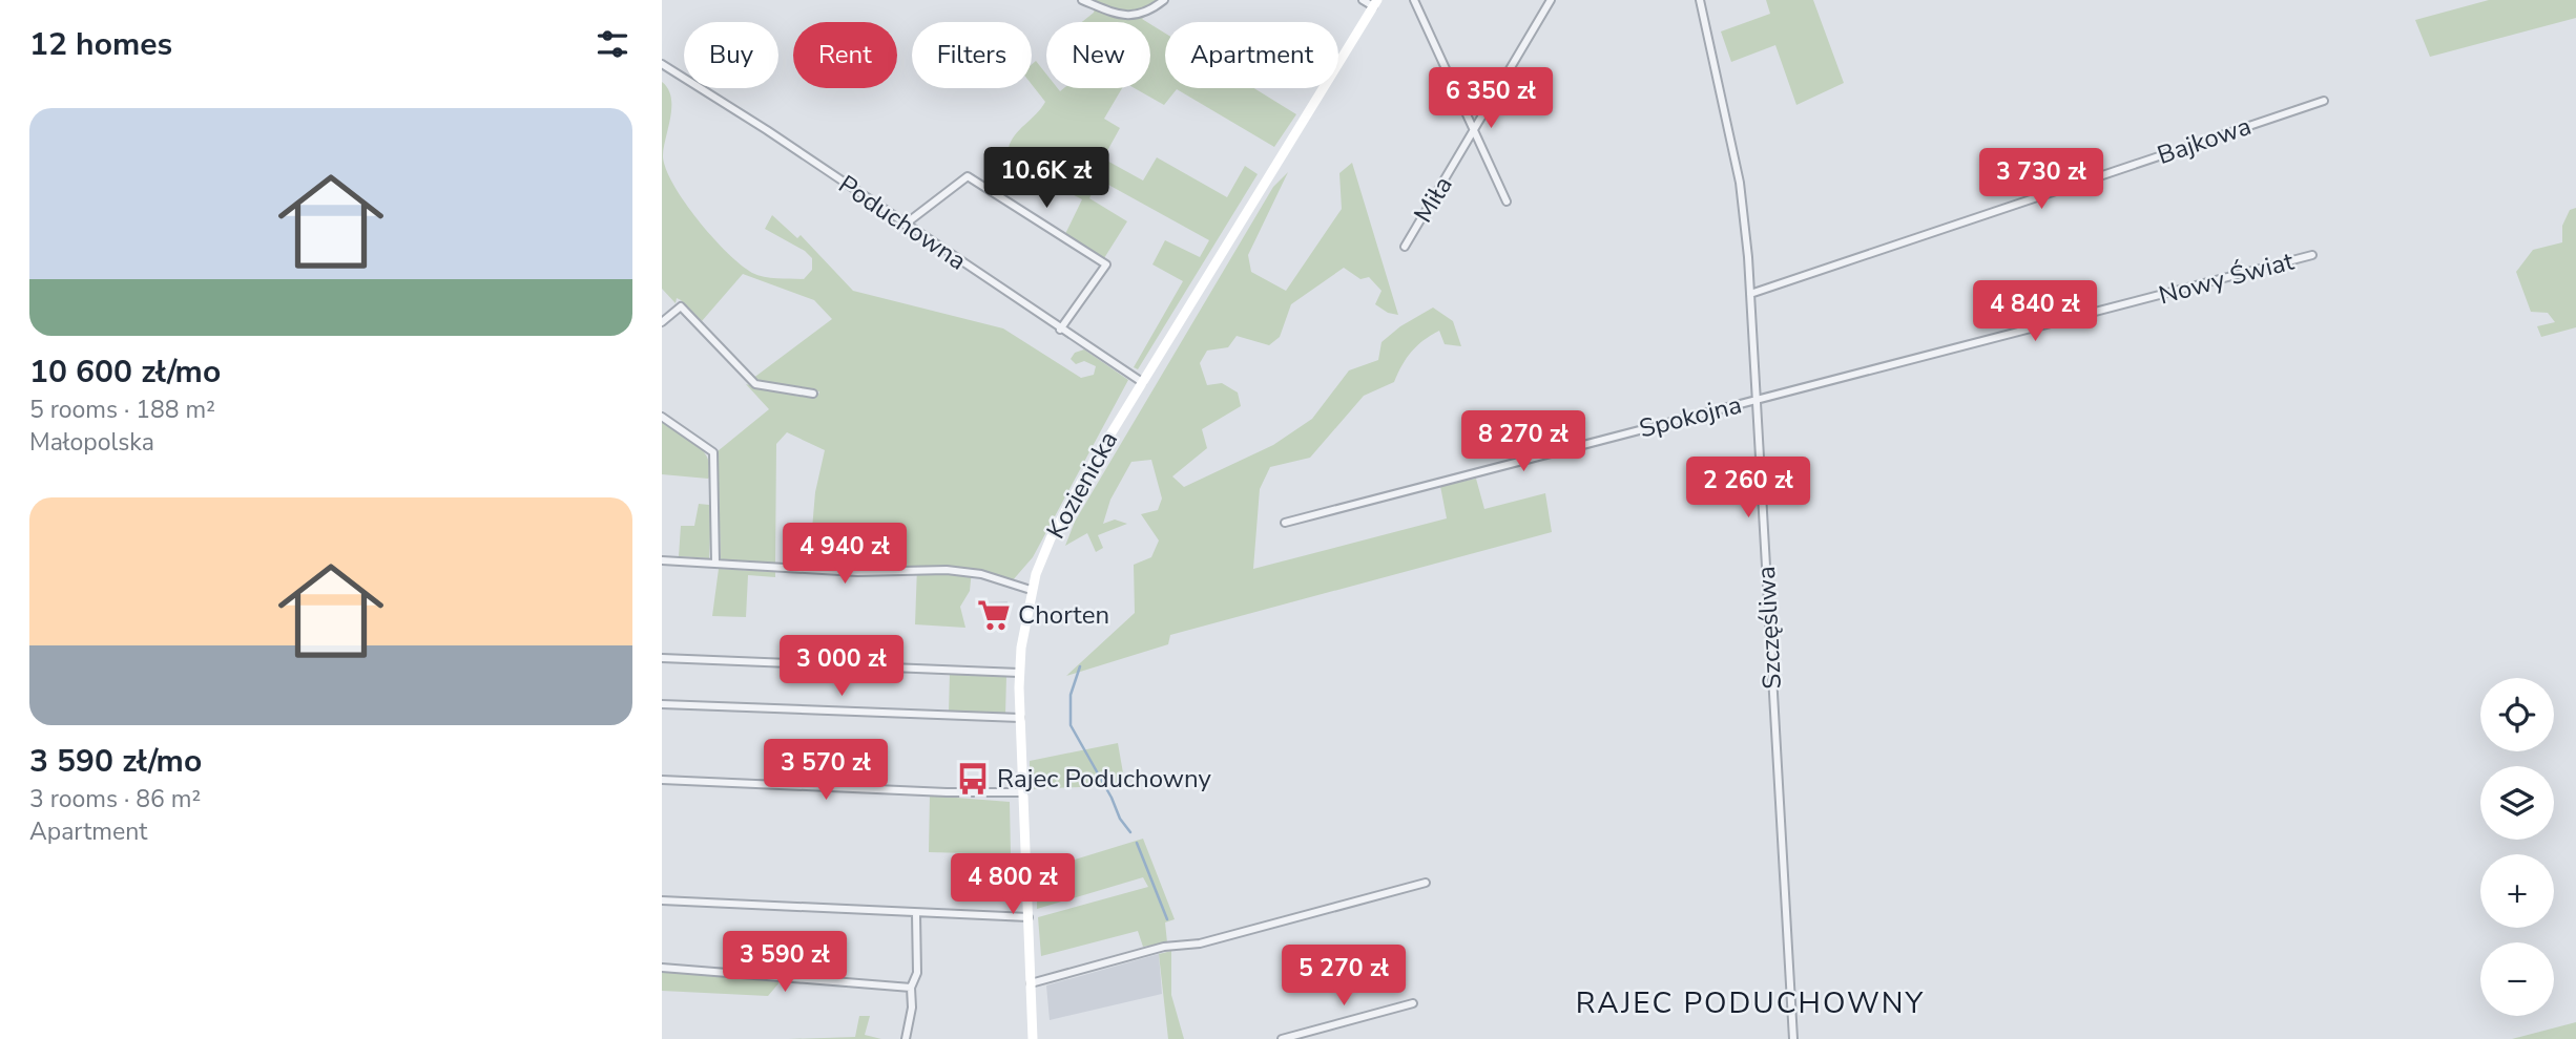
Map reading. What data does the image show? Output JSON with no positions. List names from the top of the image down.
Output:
{
  "streets": {
    "main road": ["Kozienicka"],
    "street": [
      "Bajkowa",
      "Miła",
      "Poduchowna",
      "Nowy Świat",
      "Spokojna",
      "Szczęśliwa"
    ]
  },
  "crossings": [
    ["Bajkowa", "Szczęśliwa"],
    ["Poduchowna", "Kozienicka"],
    ["Nowy Świat", "Spokojna"],
    ["Nowy Świat", "Szczęśliwa"],
    ["Spokojna", "Szczęśliwa"]
  ],
  "districts": ["RAJEC PODUCHOWNY"],
  "places": {
    "supermarket": ["Chorten"],
    "bus stop": ["Rajec Poduchowny"]
  },
  "page": {
    "heading": "12 homes",
    "chip": [
      "Buy",
      "Rent",
      "Filters",
      "New",
      "Apartment"
    ],
    "price": [
      "6 350 zł",
      "10.6K zł",
      "3 730 zł",
      "4 840 zł",
      "8 270 zł",
      "2 260 zł",
      "4 940 zł",
      "3 000 zł",
      "3 570 zł",
      "4 800 zł",
      "3 590 zł",
      "5 270 zł"
    ],
    "list": [
      {
        "name": "10 600 zł/mo",
        "note": "5 rooms · 188 m² · Małopolska"
      },
      {
        "name": "3 590 zł/mo",
        "note": "3 rooms · 86 m² · Apartment"
      }
    ],
    "map_buttons": ["+", "−"]
  }
}
